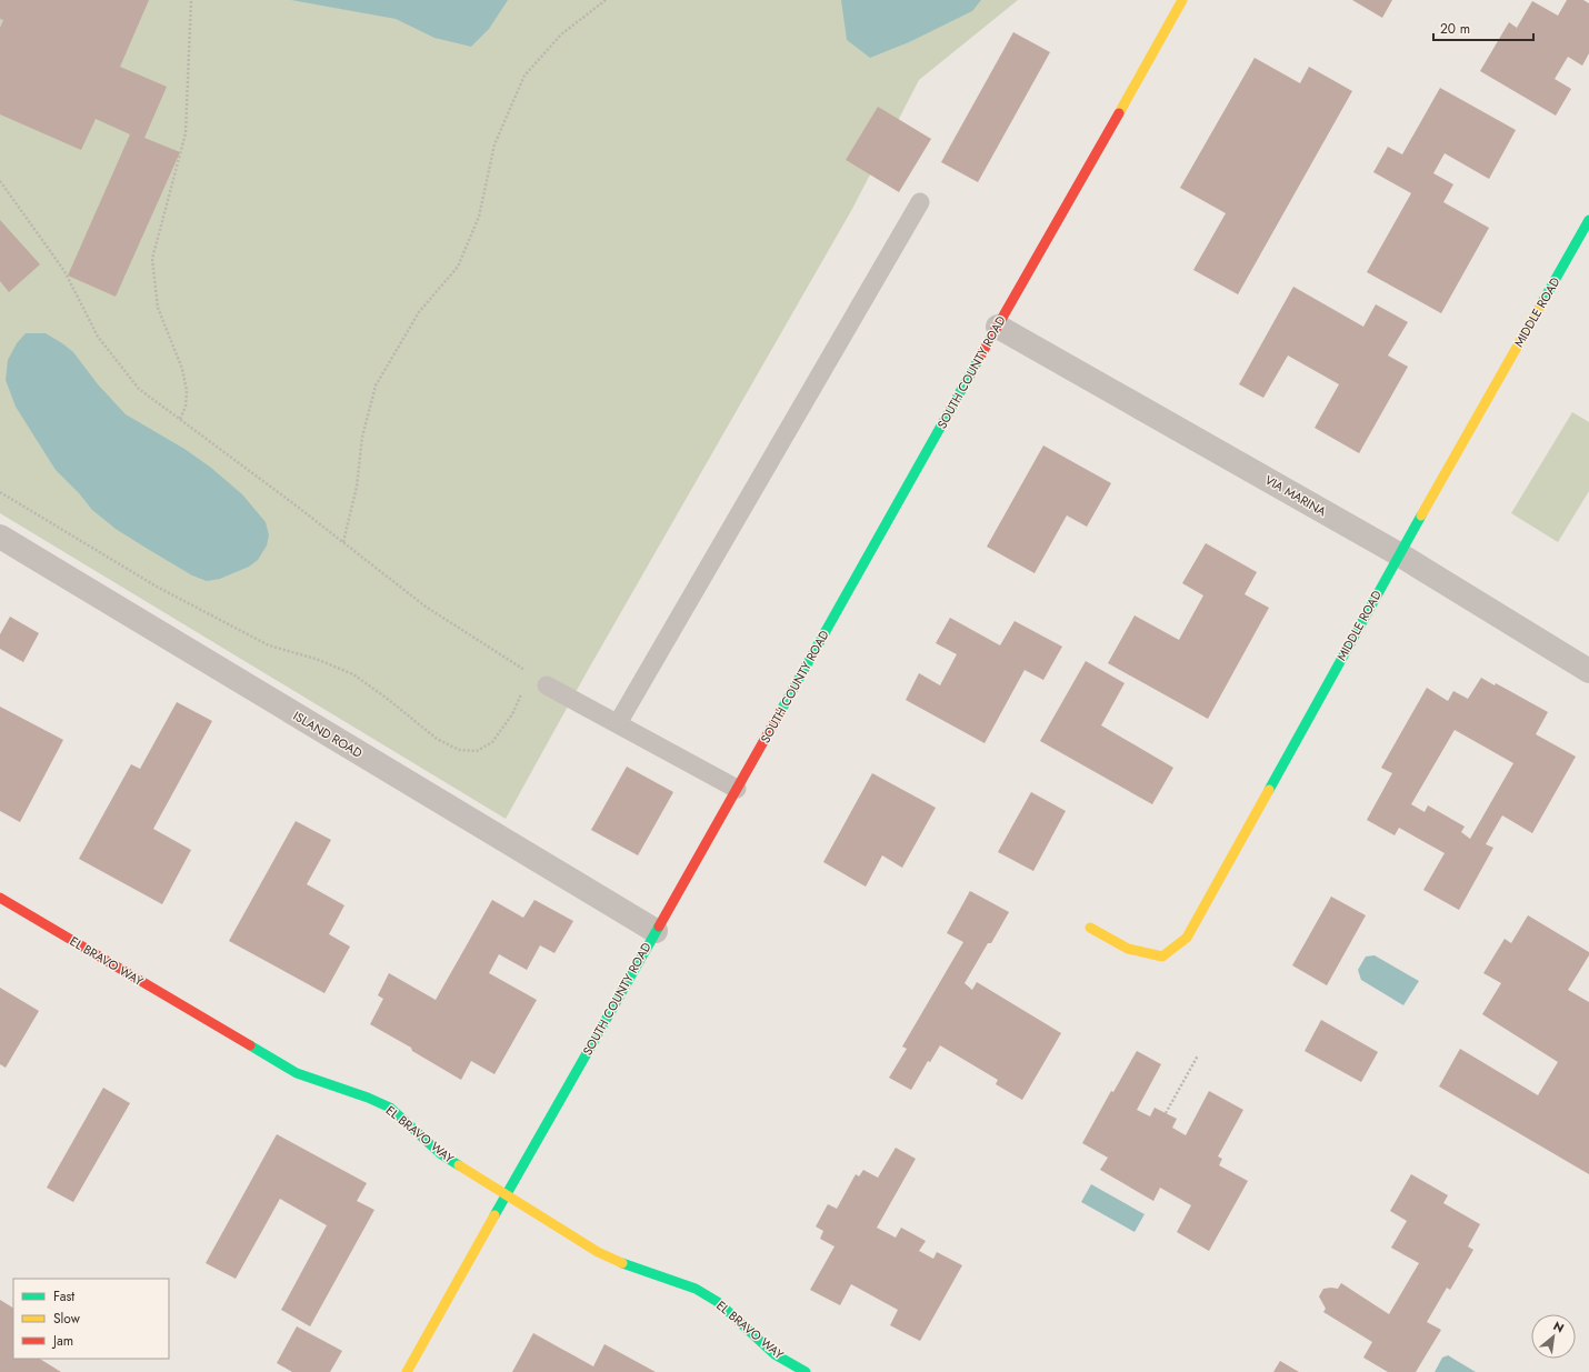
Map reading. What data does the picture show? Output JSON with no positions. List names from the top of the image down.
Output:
{
  "streets": {
    "street": [
      "MIDDLE ROAD",
      "SOUTH COUNTY ROAD",
      "VIA MARINA",
      "ISLAND ROAD",
      "EL BRAVO WAY"
    ]
  },
  "crossings": [
    ["MIDDLE ROAD", "VIA MARINA"],
    ["SOUTH COUNTY ROAD", "VIA MARINA"],
    ["SOUTH COUNTY ROAD", "ISLAND ROAD"],
    ["SOUTH COUNTY ROAD", "EL BRAVO WAY"]
  ],
  "legend": ["Fast", "Slow", "Jam"],
  "scale_bar": "20 m",
  "north": "top right"
}
